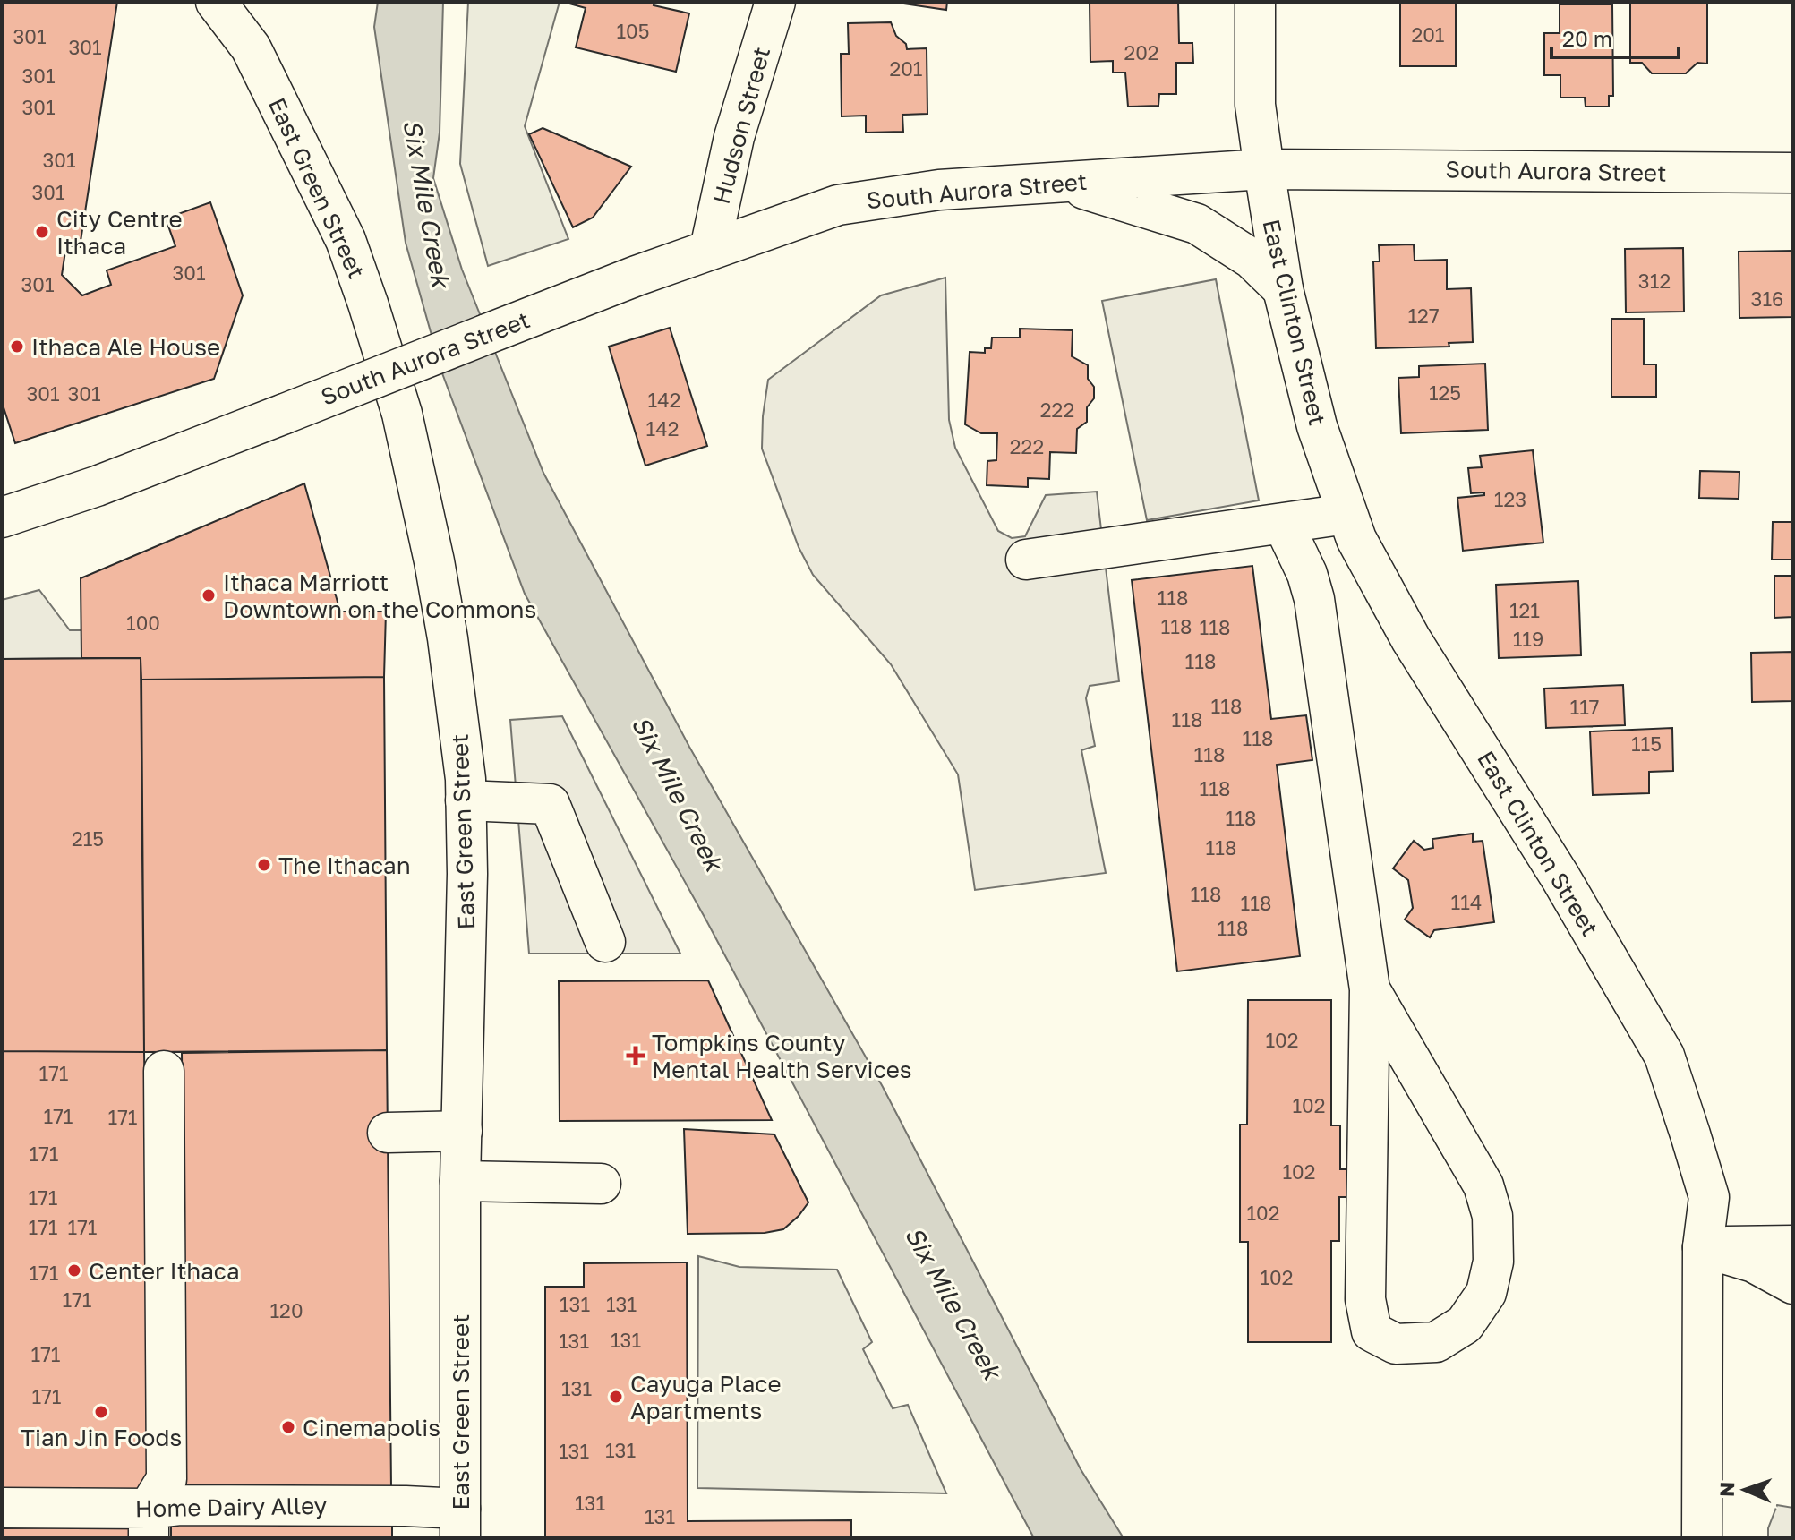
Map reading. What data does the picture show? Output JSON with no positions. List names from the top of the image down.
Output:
{
  "streets": {
    "main road": [
      "Hudson Street",
      "South Aurora Street",
      "East Green Street",
      "East Clinton Street",
      "Home Dairy Alley"
    ]
  },
  "crossings": [
    ["Hudson Street", "South Aurora Street"],
    ["South Aurora Street", "East Clinton Street"],
    ["East Green Street", "Home Dairy Alley"]
  ],
  "water": ["Six Mile Creek"],
  "places": {
    "other": [
      "City Centre Ithaca",
      "Ithaca Ale House",
      "Ithaca Marriott Downtown on the Commons",
      "The Ithacan",
      "Center Ithaca",
      "Cayuga Place Apartments",
      "Tian Jin Foods",
      "Cinemapolis"
    ],
    "health": ["Tompkins County Mental Health Services"]
  },
  "house_numbers": [
    "105",
    "201",
    "301",
    "301",
    "202",
    "201",
    "301",
    "301",
    "301",
    "301",
    "301",
    "312",
    "301",
    "316",
    "127",
    "125",
    "301",
    "301",
    "142",
    "222",
    "142",
    "222",
    "123",
    "118",
    "121",
    "100",
    "118",
    "118",
    "119",
    "118",
    "118",
    "117",
    "118",
    "118",
    "115",
    "118",
    "118",
    "118",
    "215",
    "118",
    "118",
    "114",
    "118",
    "118",
    "102",
    "171",
    "102",
    "171",
    "171",
    "171",
    "102",
    "171",
    "102",
    "171",
    "171",
    "171",
    "102",
    "171",
    "131",
    "131",
    "120",
    "131",
    "131",
    "171",
    "131",
    "171",
    "131",
    "131",
    "131",
    "131"
  ],
  "scale_bar": "20 m",
  "north": "left"
}
